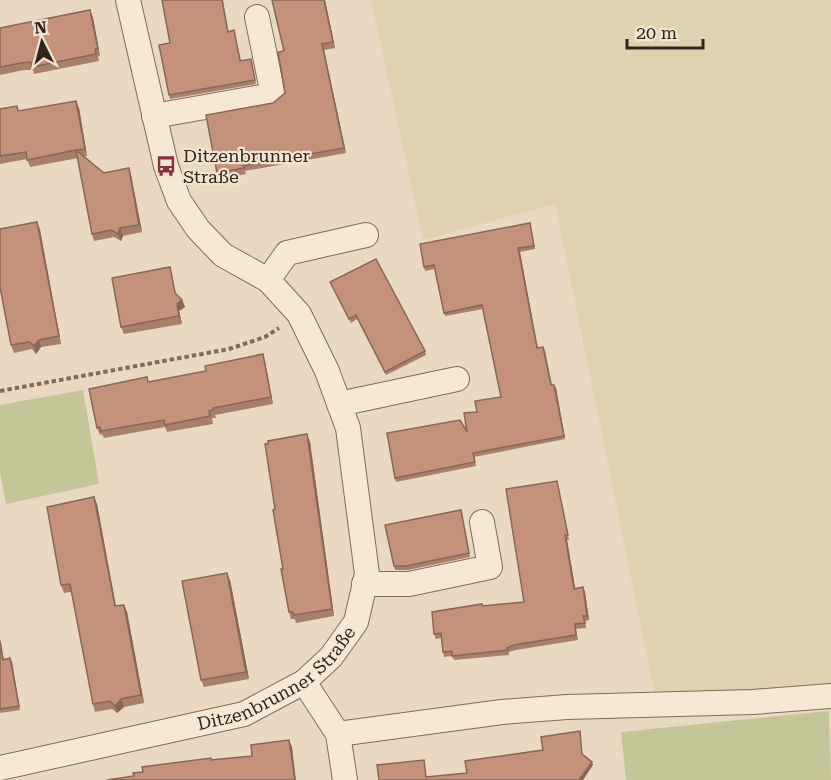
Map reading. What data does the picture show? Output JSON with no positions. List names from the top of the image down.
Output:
{
  "streets": {
    "street": ["Ditzenbrunner Straße"]
  },
  "places": {
    "bus stop": ["Ditzenbrunner Straße"]
  },
  "scale_bar": "20 m",
  "north": "top"
}
